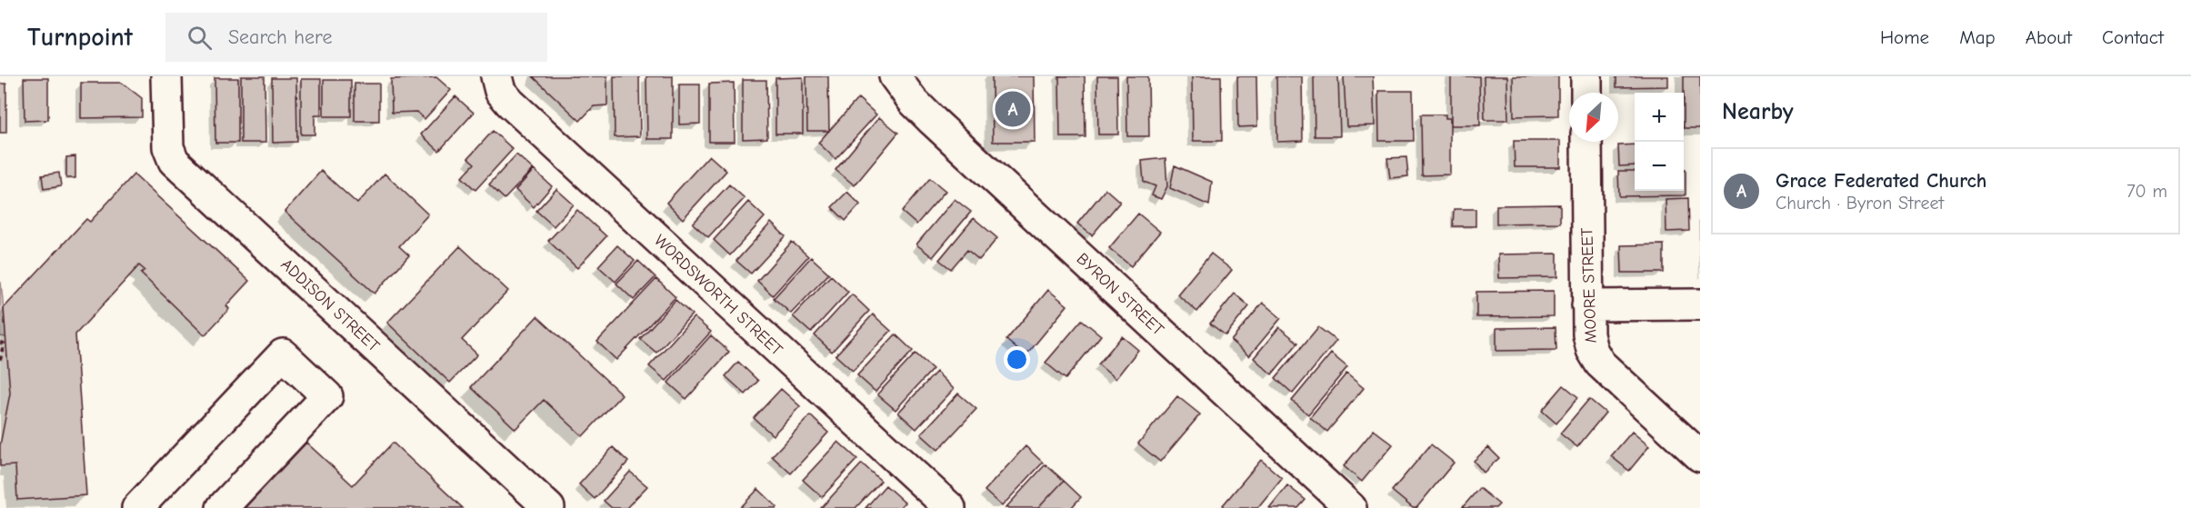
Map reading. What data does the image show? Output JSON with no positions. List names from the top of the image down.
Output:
{
  "streets": {
    "street": [
      "MOORE STREET",
      "BYRON STREET",
      "WORDSWORTH STREET",
      "ADDISON STREET"
    ]
  },
  "north": "bottom left",
  "page": {
    "header": "Turnpoint",
    "search": "Search here",
    "nav": [
      "Home",
      "Map",
      "About",
      "Contact"
    ],
    "heading": "Nearby",
    "pins": "A",
    "map_buttons": ["+", "−"],
    "list": [
      {
        "mark": "A",
        "name": "Grace Federated Church",
        "note": "Church · Byron Street",
        "value": "70 m"
      }
    ]
  }
}
